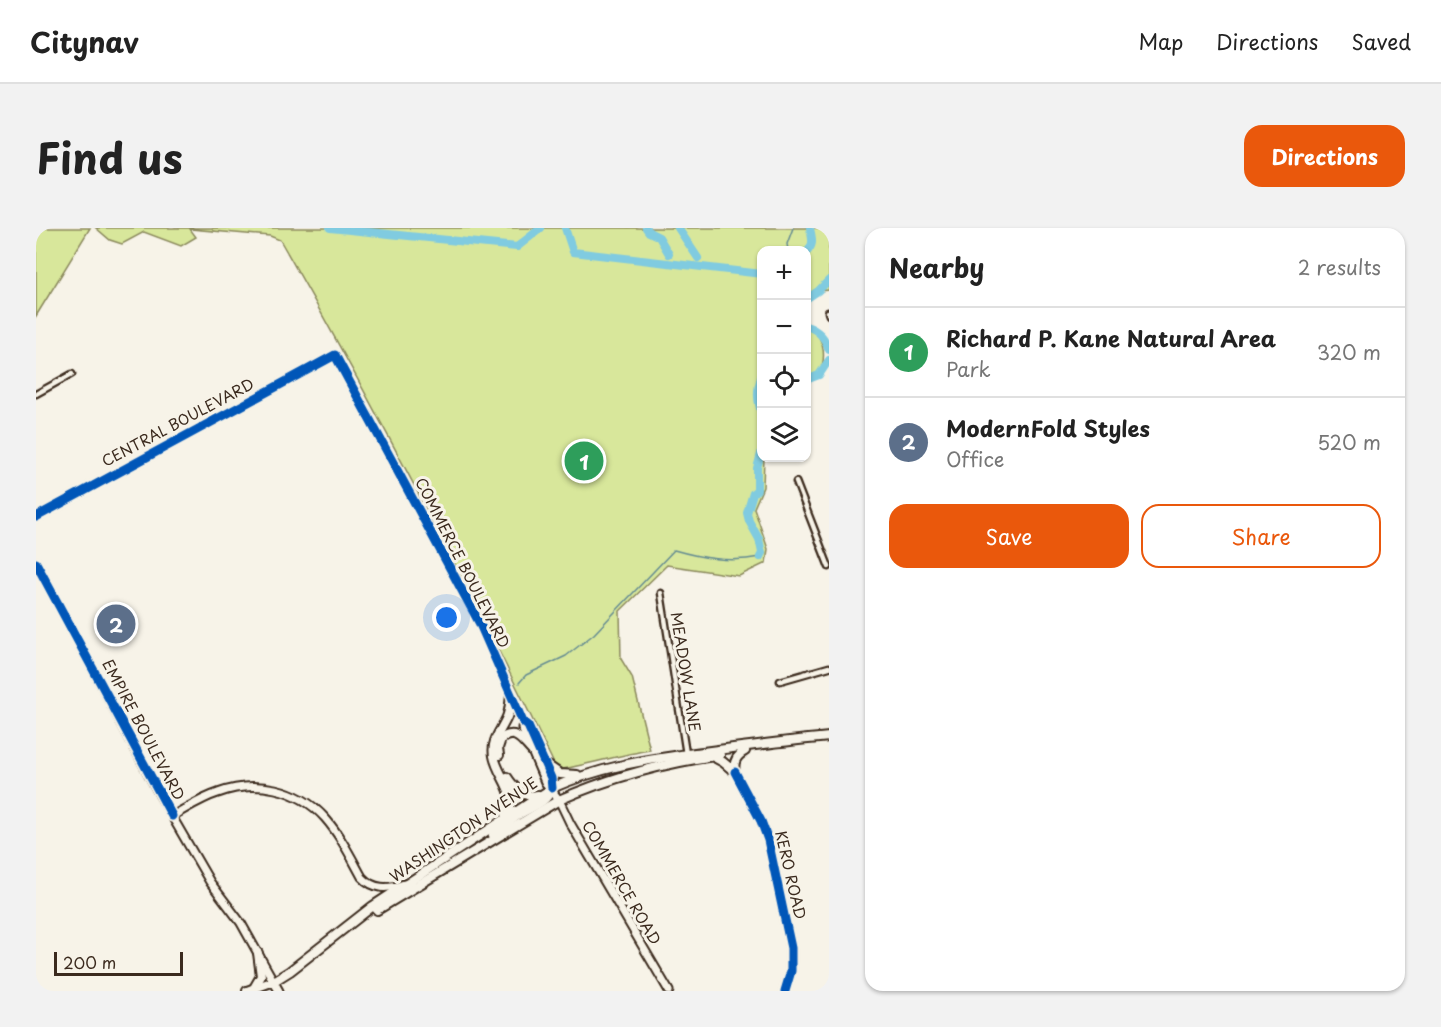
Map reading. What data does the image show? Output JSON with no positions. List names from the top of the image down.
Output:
{
  "streets": {
    "main road": ["WASHINGTON AVENUE"],
    "street": [
      "CENTRAL BOULEVARD",
      "COMMERCE BOULEVARD",
      "MEADOW LANE",
      "EMPIRE BOULEVARD",
      "KERO ROAD",
      "COMMERCE ROAD"
    ]
  },
  "crossings": [
    ["CENTRAL BOULEVARD", "COMMERCE BOULEVARD"],
    ["COMMERCE BOULEVARD", "WASHINGTON AVENUE"],
    ["COMMERCE BOULEVARD", "COMMERCE ROAD"],
    ["MEADOW LANE", "WASHINGTON AVENUE"],
    ["EMPIRE BOULEVARD", "WASHINGTON AVENUE"],
    ["WASHINGTON AVENUE", "COMMERCE ROAD"]
  ],
  "scale_bar": "200 m",
  "page": {
    "header": "Citynav",
    "nav": ["Map", "Directions", "Saved"],
    "title": "Find us",
    "buttons": [
      "Directions",
      ["Save", "Share"]
    ],
    "heading": ["Nearby", "2 results"],
    "map_buttons": ["+", "−"],
    "list": [
      {
        "mark": "1",
        "name": "Richard P. Kane Natural Area",
        "note": "Park",
        "value": "320 m"
      },
      {
        "mark": "2",
        "name": "ModernFold Styles",
        "note": "Office",
        "value": "520 m"
      }
    ],
    "pins": ["1", "2"],
    "scale": "200 m"
  }
}
